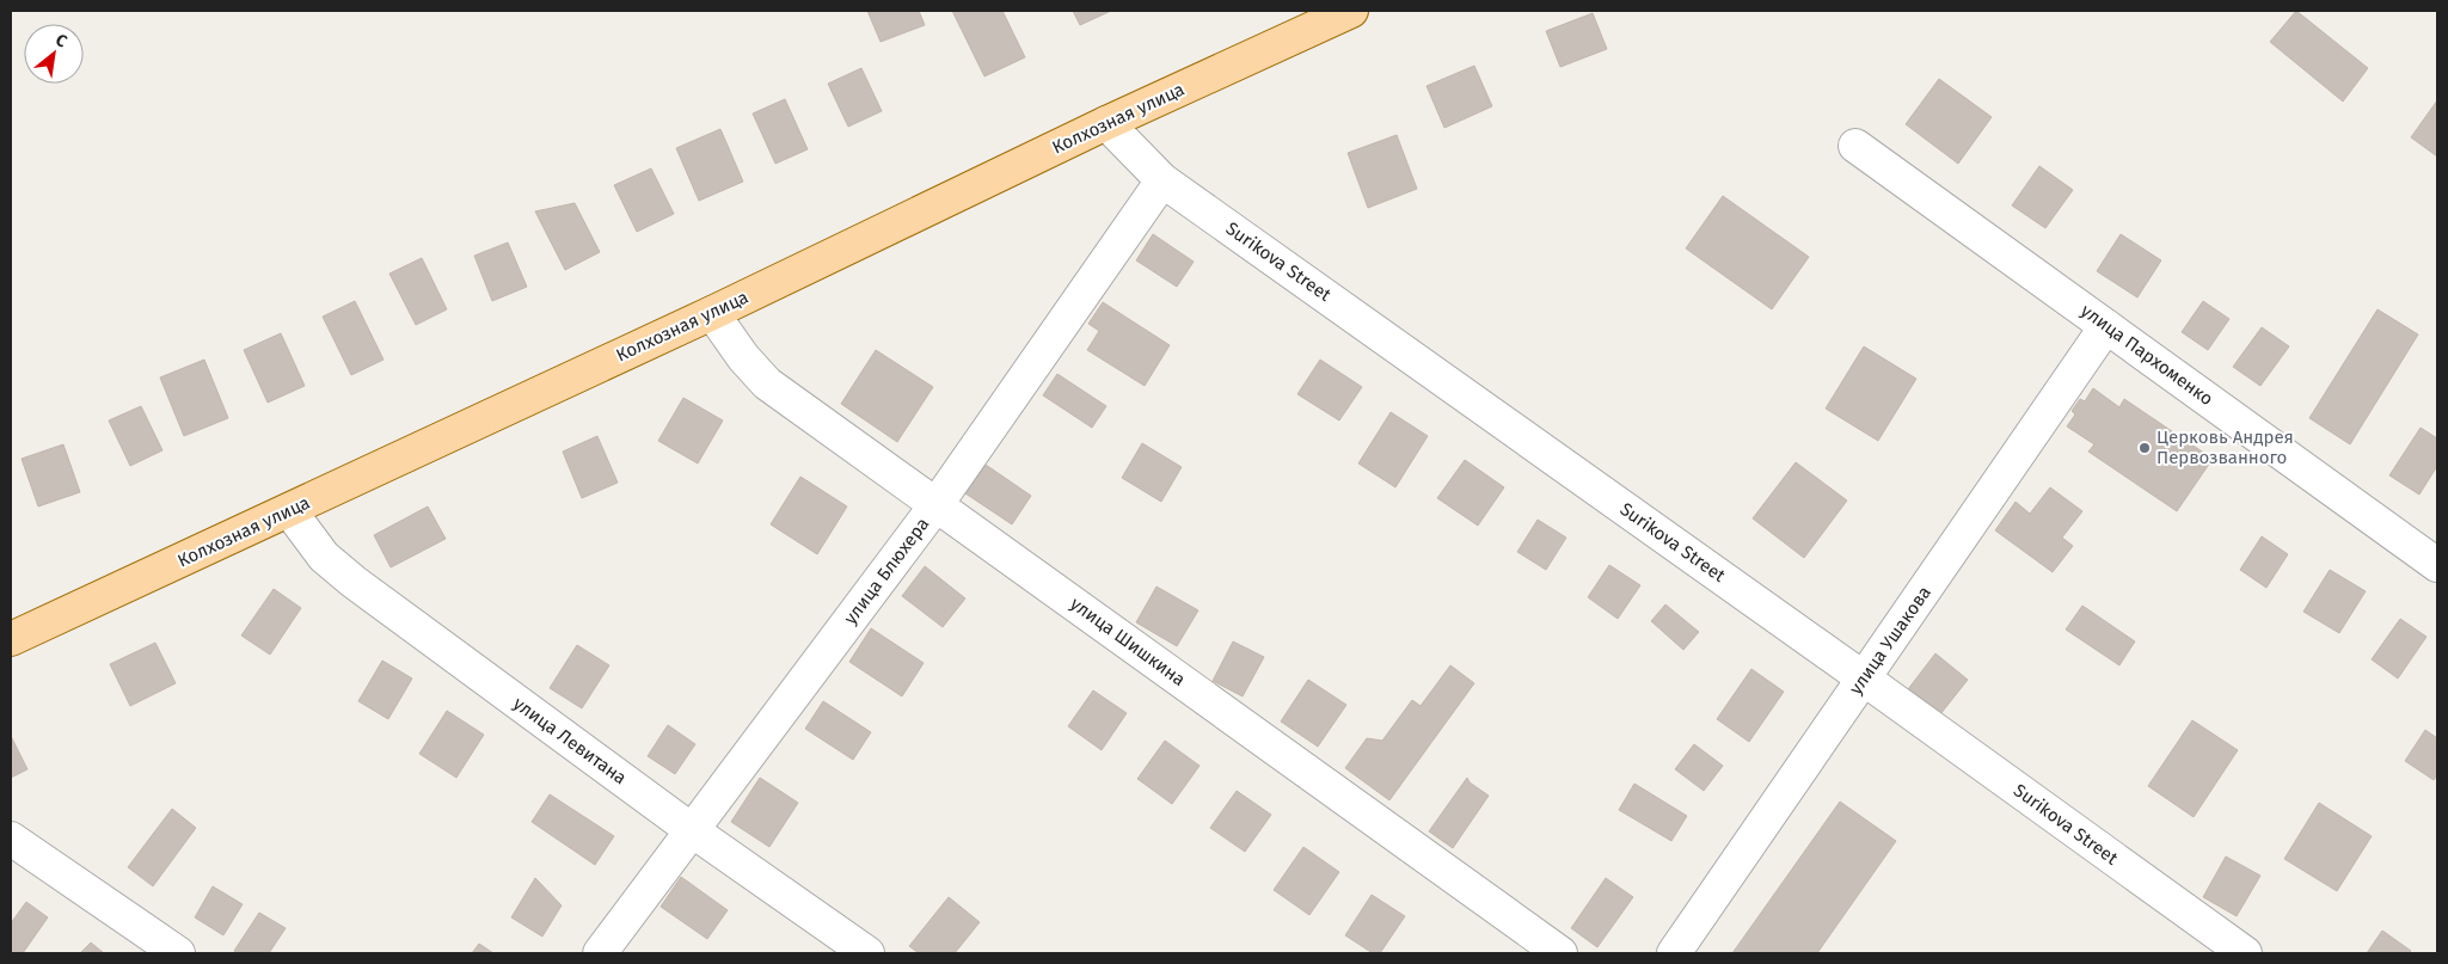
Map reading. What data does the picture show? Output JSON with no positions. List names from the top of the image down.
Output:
{
  "streets": {
    "main road": ["Колхозная улица"],
    "street": [
      "Surikova Street",
      "улица Пархоменко",
      "улица Блюхера",
      "улица Ушакова",
      "улица Шишкина",
      "улица Левитана"
    ]
  },
  "crossings": [
    ["Колхозная улица", "Surikova Street"],
    ["Колхозная улица", "улица Шишкина"],
    ["Колхозная улица", "улица Левитана"],
    ["Surikova Street", "улица Блюхера"],
    ["Surikova Street", "улица Ушакова"],
    ["улица Пархоменко", "улица Ушакова"],
    ["улица Блюхера", "улица Шишкина"],
    ["улица Блюхера", "улица Левитана"]
  ],
  "places": ["Церковь Андрея Первозванного"],
  "north": "top right"
}
